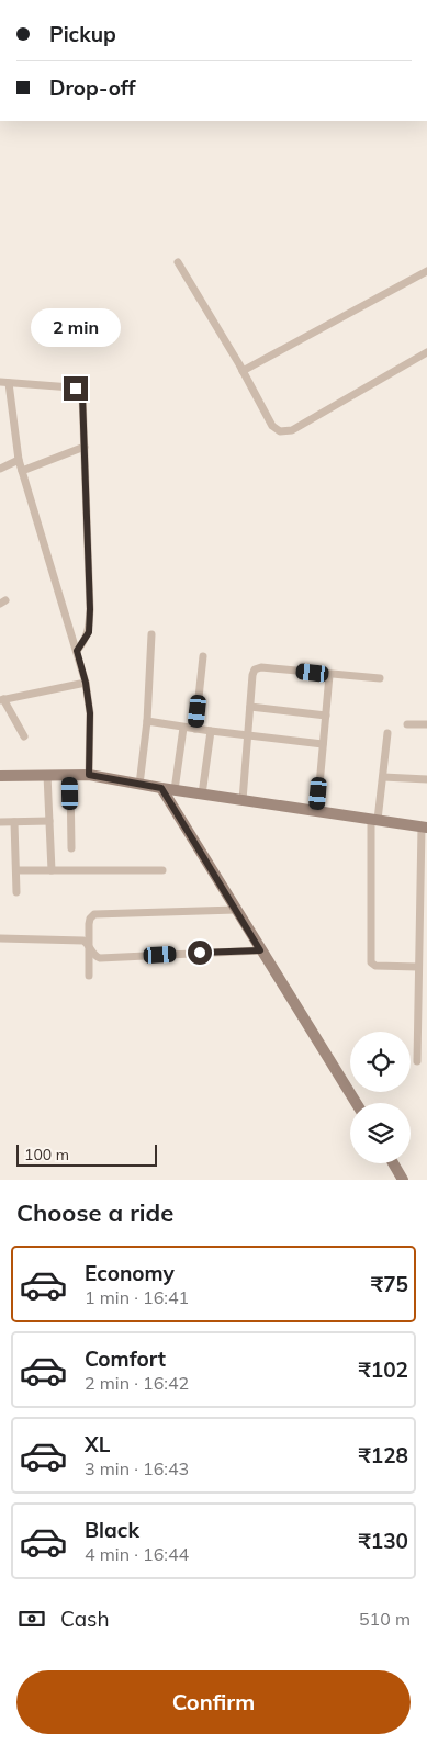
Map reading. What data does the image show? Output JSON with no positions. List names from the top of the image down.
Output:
{
  "scale_bar": "100 m",
  "page": {
    "banner": ["Pickup", "Drop-off"],
    "bubble": "2 min",
    "scale": "100 m",
    "heading": "Choose a ride",
    "list": [
      {
        "name": "Economy",
        "note": "1 min · 16:41",
        "value": "₹75"
      },
      {
        "name": "Comfort",
        "note": "2 min · 16:42",
        "value": "₹102"
      },
      {
        "name": "XL",
        "note": "3 min · 16:43",
        "value": "₹128"
      },
      {
        "name": "Black",
        "note": "4 min · 16:44",
        "value": "₹130"
      }
    ],
    "pay": ["Cash", "510 m"],
    "buttons": "Confirm"
  }
}
